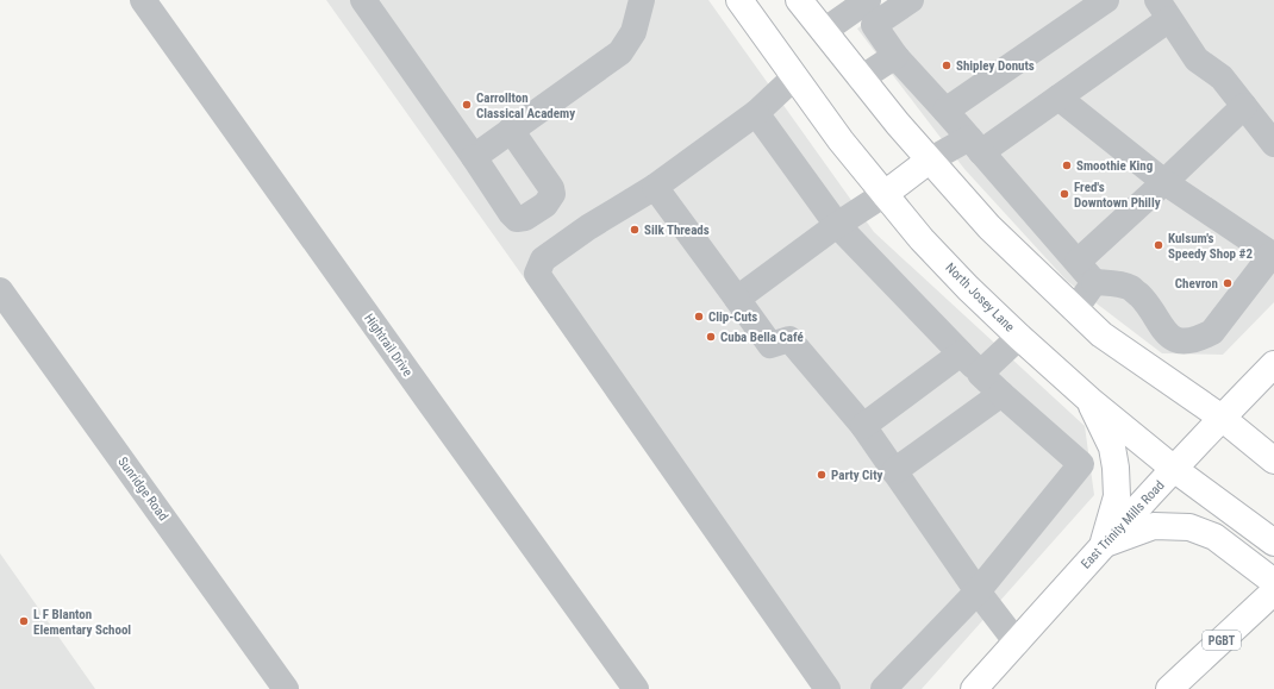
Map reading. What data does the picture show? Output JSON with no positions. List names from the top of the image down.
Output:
{
  "streets": {
    "main road": ["North Josey Lane", "East Trinity Mills Road", "PGBT"],
    "street": ["Hightrail Drive", "Sunridge Road"]
  },
  "crossings": [
    ["North Josey Lane", "East Trinity Mills Road"]
  ],
  "places": [
    "Shipley Donuts",
    "Carrollton Classical Academy",
    "Smoothie King",
    "Fred's Downtown Philly",
    "Silk Threads",
    "Kulsum's Speedy Shop #2",
    "Chevron",
    "Clip-Cuts",
    "Cuba Bella Café",
    "Party City",
    "L F Blanton Elementary School"
  ]
}
